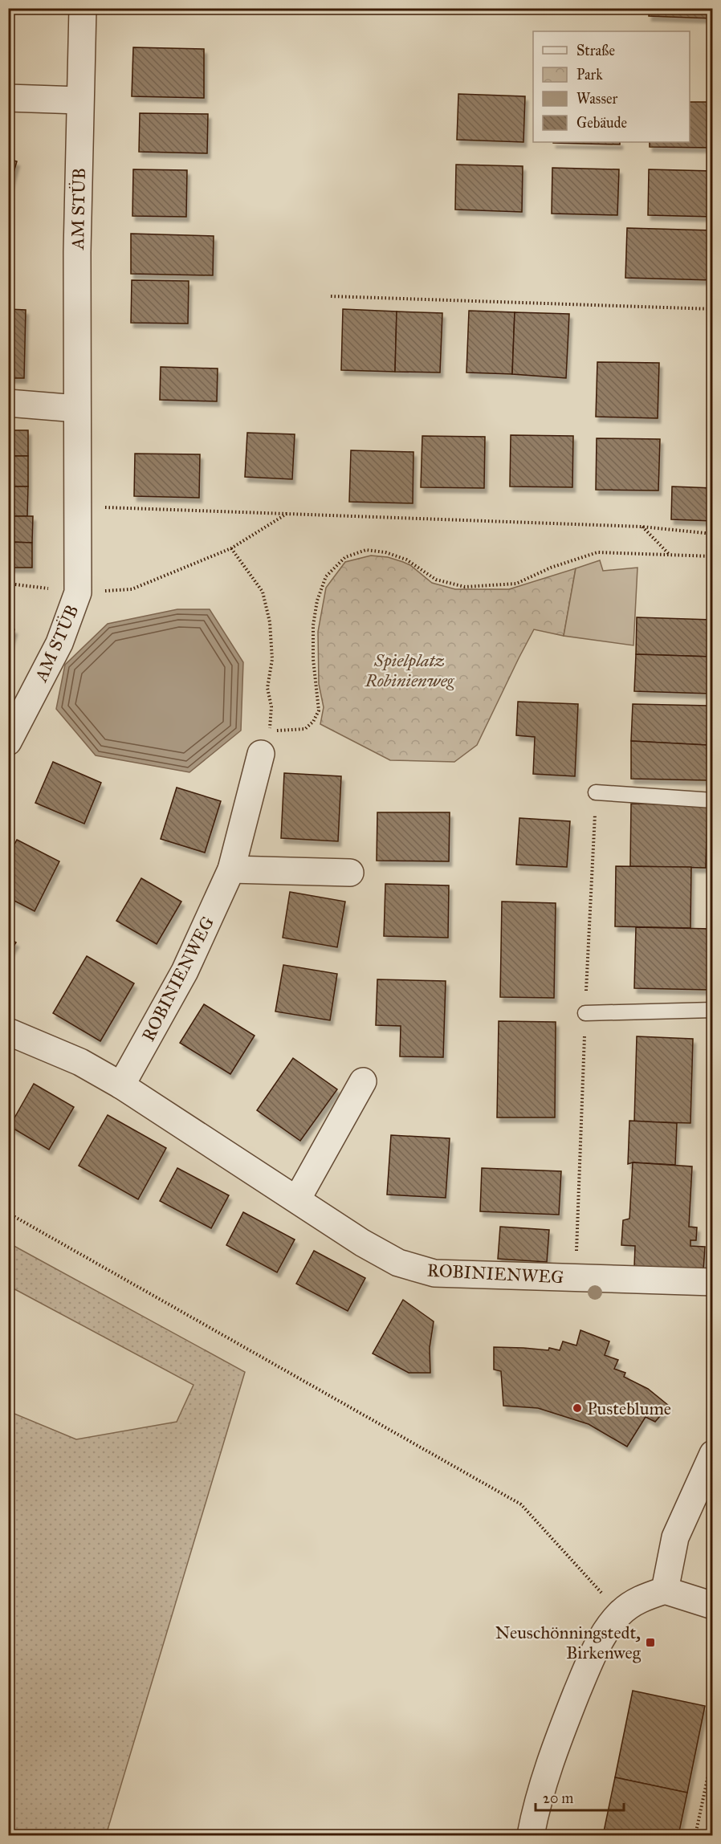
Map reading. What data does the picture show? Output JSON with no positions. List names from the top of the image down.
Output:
{
  "streets": {
    "street": ["AM STÜB", "ROBINIENWEG"]
  },
  "parks": ["Spielplatz Robinienweg"],
  "places": {
    "other": ["Pusteblume"],
    "transit": ["Neuschönningstedt, Birkenweg"]
  },
  "legend": [
    "Straße",
    "Park",
    "Wasser",
    "Gebäude"
  ],
  "scale_bar": "20 m"
}
